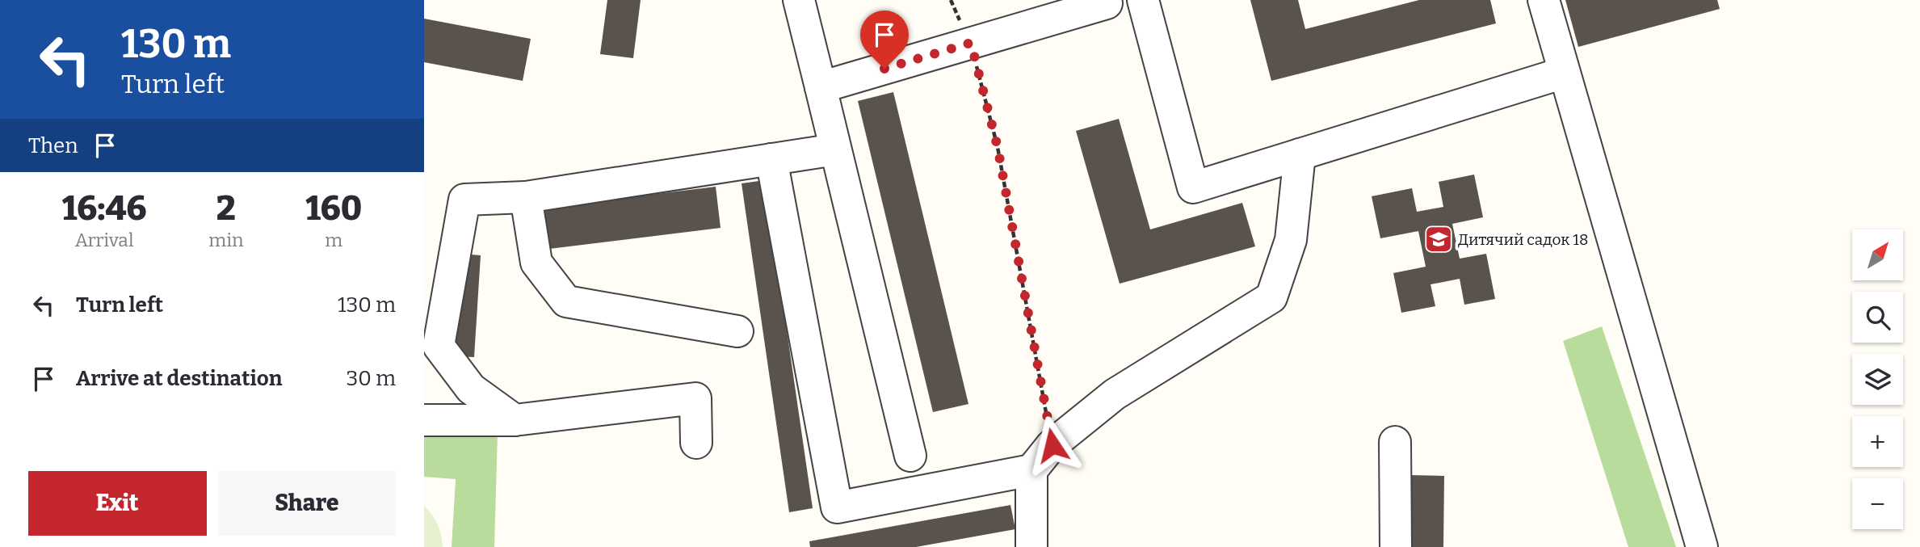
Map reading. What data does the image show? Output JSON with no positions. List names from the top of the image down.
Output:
{
  "places": {
    "school or university": ["Дитячий садок 18"]
  },
  "north": "top right",
  "page": {
    "turn": ["130 m", "Turn left"],
    "then": "Then",
    "eta": [
      "16:46",
      "Arrival",
      "2",
      "min",
      "160",
      "m"
    ],
    "map_buttons": ["+", "−"],
    "list": [
      {
        "name": "Turn left",
        "value": "130 m"
      },
      {
        "name": "Arrive at destination",
        "value": "30 m"
      }
    ],
    "buttons": ["Exit", "Share"]
  }
}
